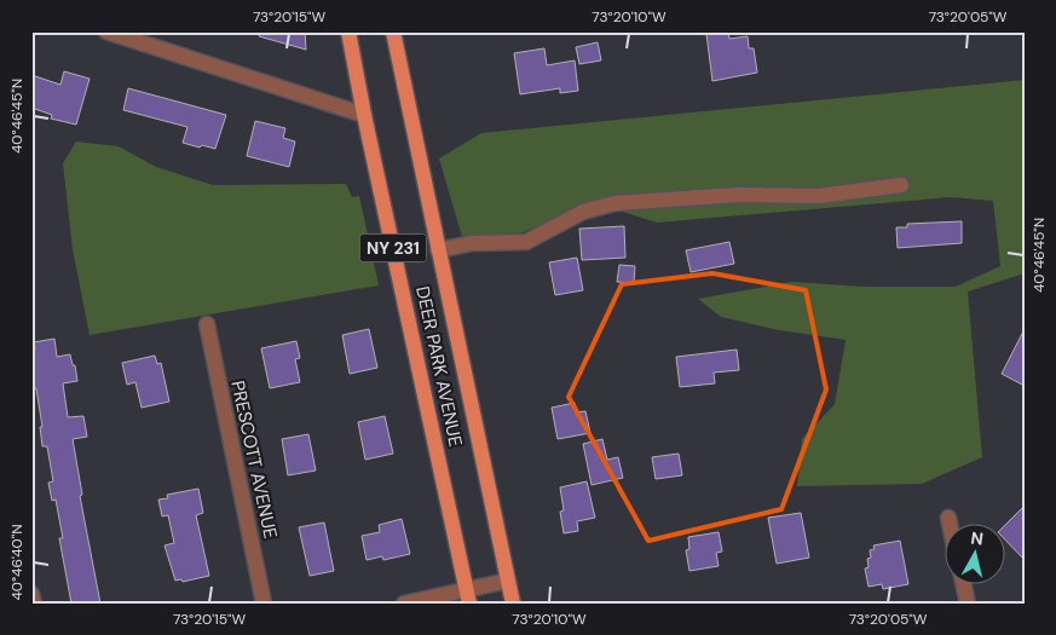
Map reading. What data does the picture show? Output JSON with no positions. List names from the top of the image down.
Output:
{
  "streets": {
    "main road": ["NY 231", "DEER PARK AVENUE"],
    "street": ["PRESCOTT AVENUE"]
  },
  "north": "top",
  "coordinates": [
    "73°20'15\"W",
    "73°20'10\"W",
    "73°20'05\"W",
    "40°46'45\"N",
    "40°46'40\"N"
  ]
}
